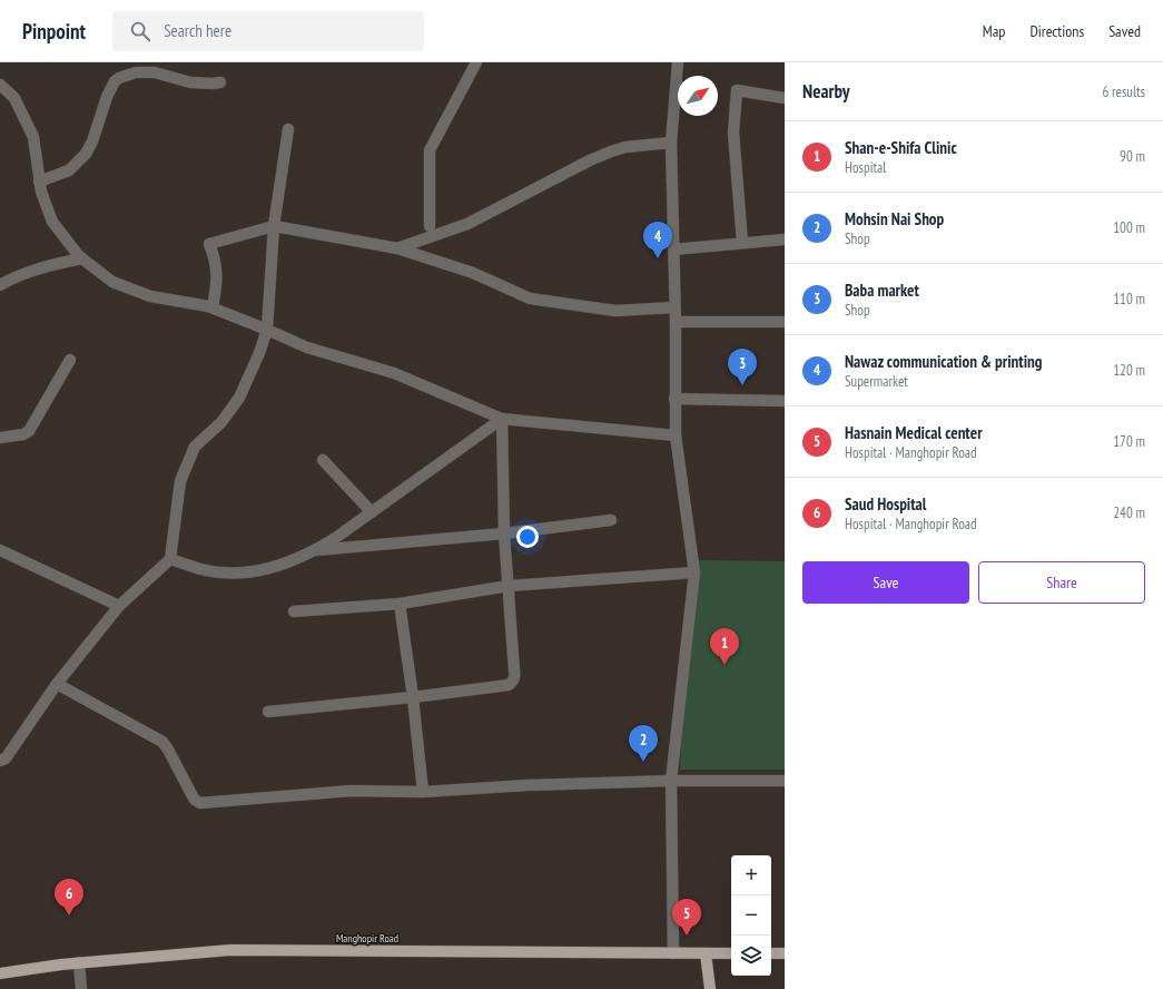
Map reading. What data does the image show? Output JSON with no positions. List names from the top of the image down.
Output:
{
  "streets": {
    "main road": ["Manghopir Road"]
  },
  "north": "top right",
  "page": {
    "header": "Pinpoint",
    "search": "Search here",
    "nav": ["Map", "Directions", "Saved"],
    "heading": ["Nearby", "6 results"],
    "list": [
      {
        "mark": "1",
        "name": "Shan-e-Shifa Clinic",
        "note": "Hospital",
        "value": "90 m"
      },
      {
        "mark": "2",
        "name": "Mohsin Nai Shop",
        "note": "Shop",
        "value": "100 m"
      },
      {
        "mark": "3",
        "name": "Baba market",
        "note": "Shop",
        "value": "110 m"
      },
      {
        "mark": "4",
        "name": "Nawaz communication & printing",
        "note": "Supermarket",
        "value": "120 m"
      },
      {
        "mark": "5",
        "name": "Hasnain Medical center",
        "note": "Hospital · Manghopir Road",
        "value": "170 m"
      },
      {
        "mark": "6",
        "name": "Saud Hospital",
        "note": "Hospital · Manghopir Road",
        "value": "240 m"
      }
    ],
    "pins": [
      "4",
      "3",
      "1",
      "2",
      "6",
      "5"
    ],
    "buttons": ["Save", "Share"],
    "map_buttons": ["+", "−"]
  }
}
